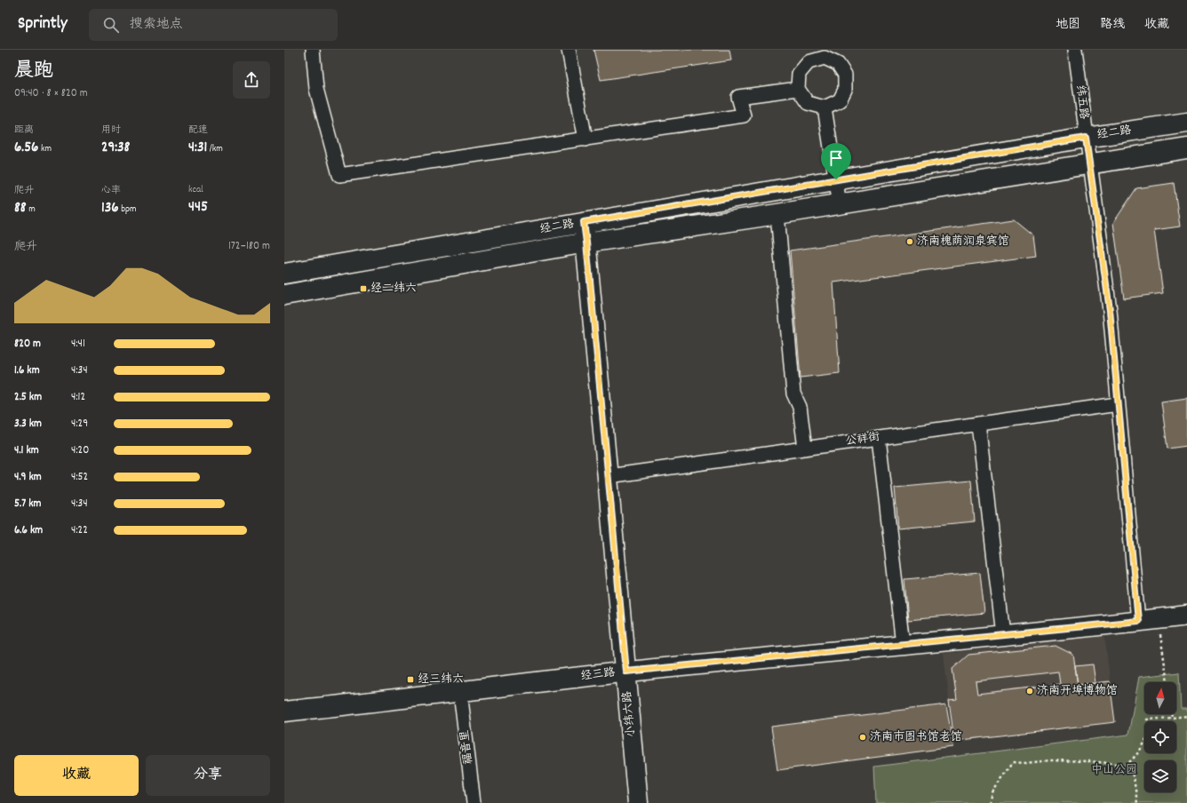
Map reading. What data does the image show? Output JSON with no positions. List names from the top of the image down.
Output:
{
  "streets": {
    "street": [
      "纬五路",
      "经二路",
      "公祥街",
      "经三路",
      "小纬六路",
      "福音里"
    ]
  },
  "crossings": [
    ["纬五路", "经二路"],
    ["纬五路", "公祥街"],
    ["纬五路", "经三路"],
    ["经二路", "小纬六路"],
    ["公祥街", "小纬六路"],
    ["经三路", "小纬六路"],
    ["经三路", "福音里"]
  ],
  "parks": ["中山公园"],
  "places": {
    "other": ["济南槐荫润泉宾馆", "济南开埠博物馆", "济南市图书馆老馆"],
    "transit": ["经二纬六", "经三纬六"]
  },
  "north": "top",
  "page": {
    "header": "Sprintly",
    "search": "搜索地点",
    "nav": ["地图", "路线", "收藏"],
    "heading": ["晨跑", "09:40 · 8 × 820 m"],
    "stats": [
      ["距离", "6.56 km"],
      ["用时", "29:38"],
      ["配速", "4:31 /km"],
      ["爬升", "88 m"],
      ["心率", "136 bpm"],
      ["kcal", "445"]
    ],
    "chart": ["爬升", "172–180 m"],
    "list": [
      {
        "name": "820 m",
        "note": "4:41"
      },
      {
        "name": "1.6 km",
        "note": "4:34"
      },
      {
        "name": "2.5 km",
        "note": "4:12"
      },
      {
        "name": "3.3 km",
        "note": "4:29"
      },
      {
        "name": "4.1 km",
        "note": "4:20"
      },
      {
        "name": "4.9 km",
        "note": "4:52"
      },
      {
        "name": "5.7 km",
        "note": "4:34"
      },
      {
        "name": "6.6 km",
        "note": "4:22"
      }
    ],
    "buttons": ["收藏", "分享"]
  }
}
